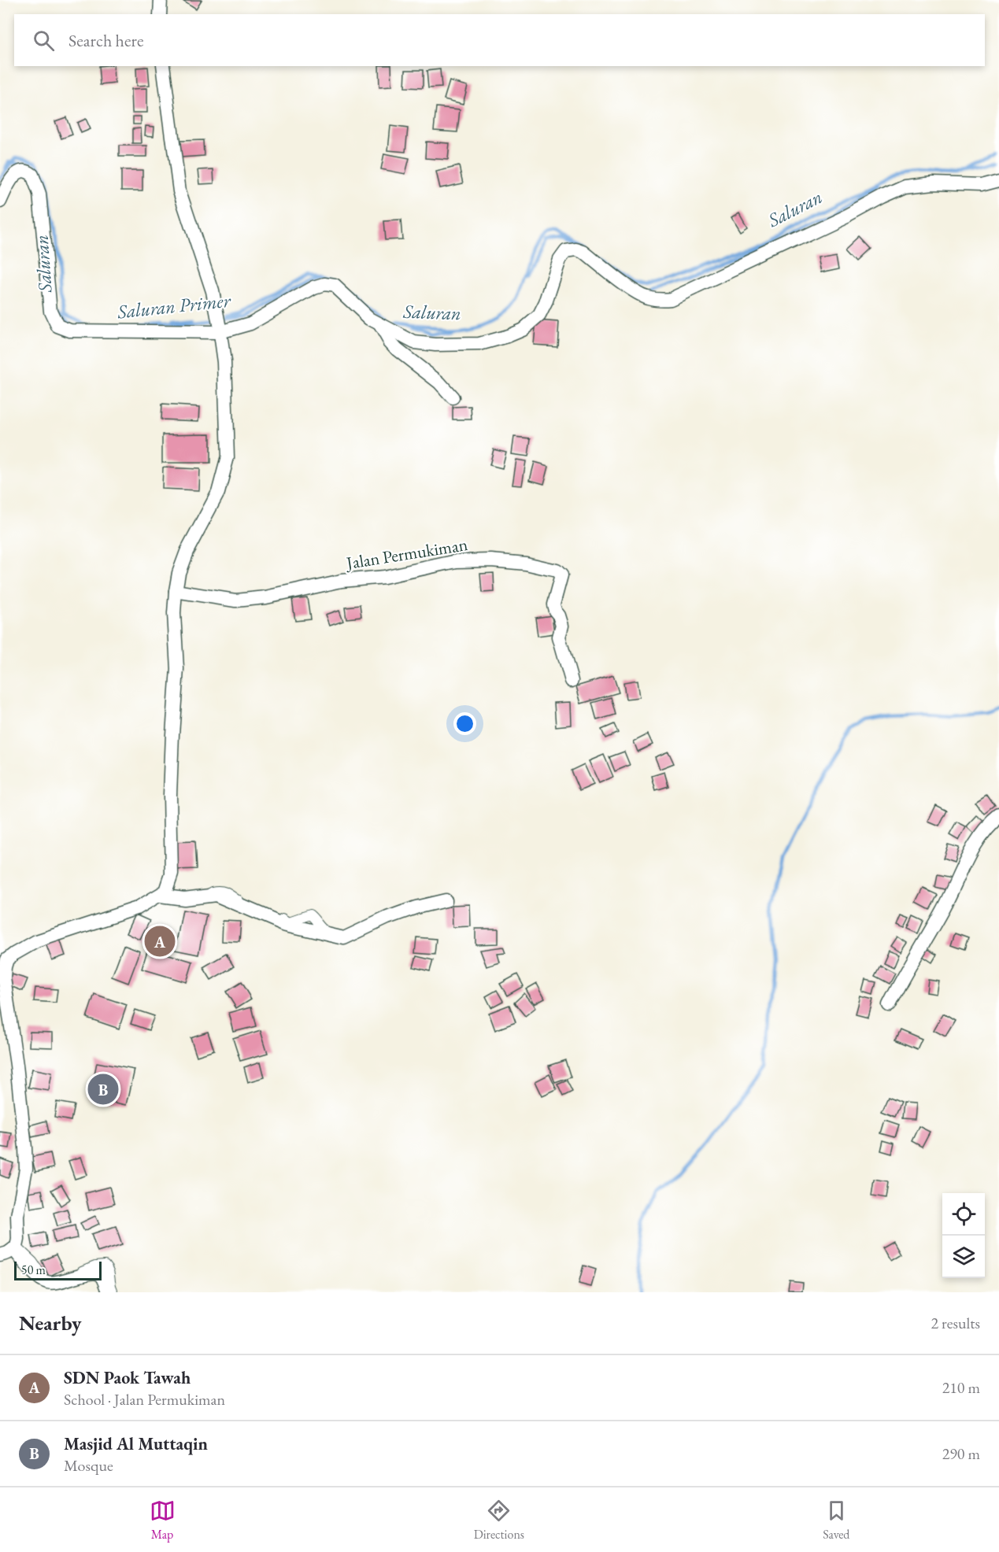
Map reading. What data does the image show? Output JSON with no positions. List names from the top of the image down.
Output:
{
  "streets": {
    "street": ["Jalan Permukiman"]
  },
  "water": ["Saluran", "Saluran Primer"],
  "scale_bar": "50 m",
  "page": {
    "search": "Search here",
    "pins": ["A", "B"],
    "scale": "50 m",
    "heading": ["Nearby", "2 results"],
    "list": [
      {
        "mark": "A",
        "name": "SDN Paok Tawah",
        "note": "School · Jalan Permukiman",
        "value": "210 m"
      },
      {
        "mark": "B",
        "name": "Masjid Al Muttaqin",
        "note": "Mosque",
        "value": "290 m"
      }
    ],
    "nav": ["Map", "Directions", "Saved"]
  }
}
